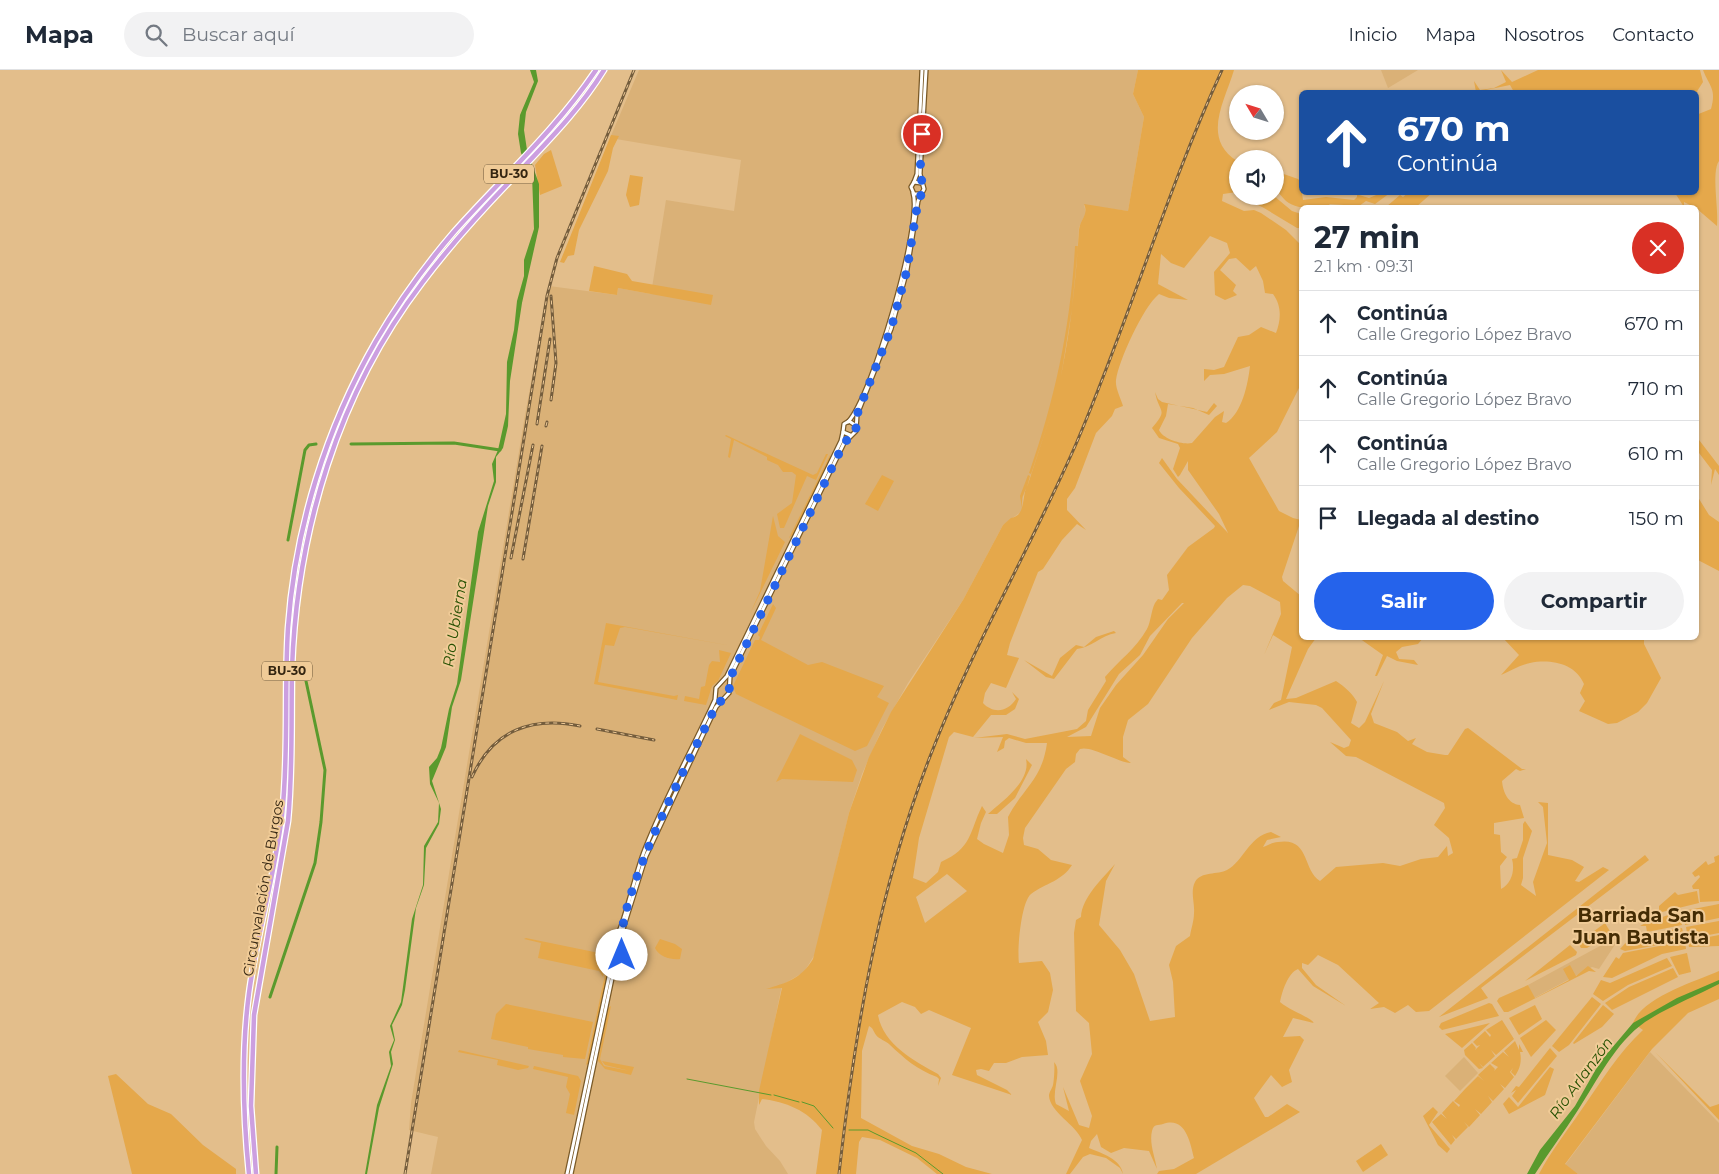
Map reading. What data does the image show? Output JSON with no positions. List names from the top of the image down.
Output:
{
  "streets": {
    "highway": ["BU-30", "Circunvalación de Burgos"]
  },
  "districts": ["Barriada San Juan Bautista"],
  "water": ["Río Ubierna", "Río Arlanzón"],
  "north": "top left",
  "page": {
    "header": "Mapa",
    "search": "Buscar aquí",
    "nav": [
      "Inicio",
      "Mapa",
      "Nosotros",
      "Contacto"
    ],
    "turn": ["670 m", "Continúa"],
    "heading": ["27 min", "2.1 km · 09:31"],
    "list": [
      {
        "name": "Continúa",
        "note": "Calle Gregorio López Bravo",
        "value": "670 m"
      },
      {
        "name": "Continúa",
        "note": "Calle Gregorio López Bravo",
        "value": "710 m"
      },
      {
        "name": "Continúa",
        "note": "Calle Gregorio López Bravo",
        "value": "610 m"
      },
      {
        "name": "Llegada al destino",
        "value": "150 m"
      }
    ],
    "buttons": ["Salir", "Compartir"]
  }
}
